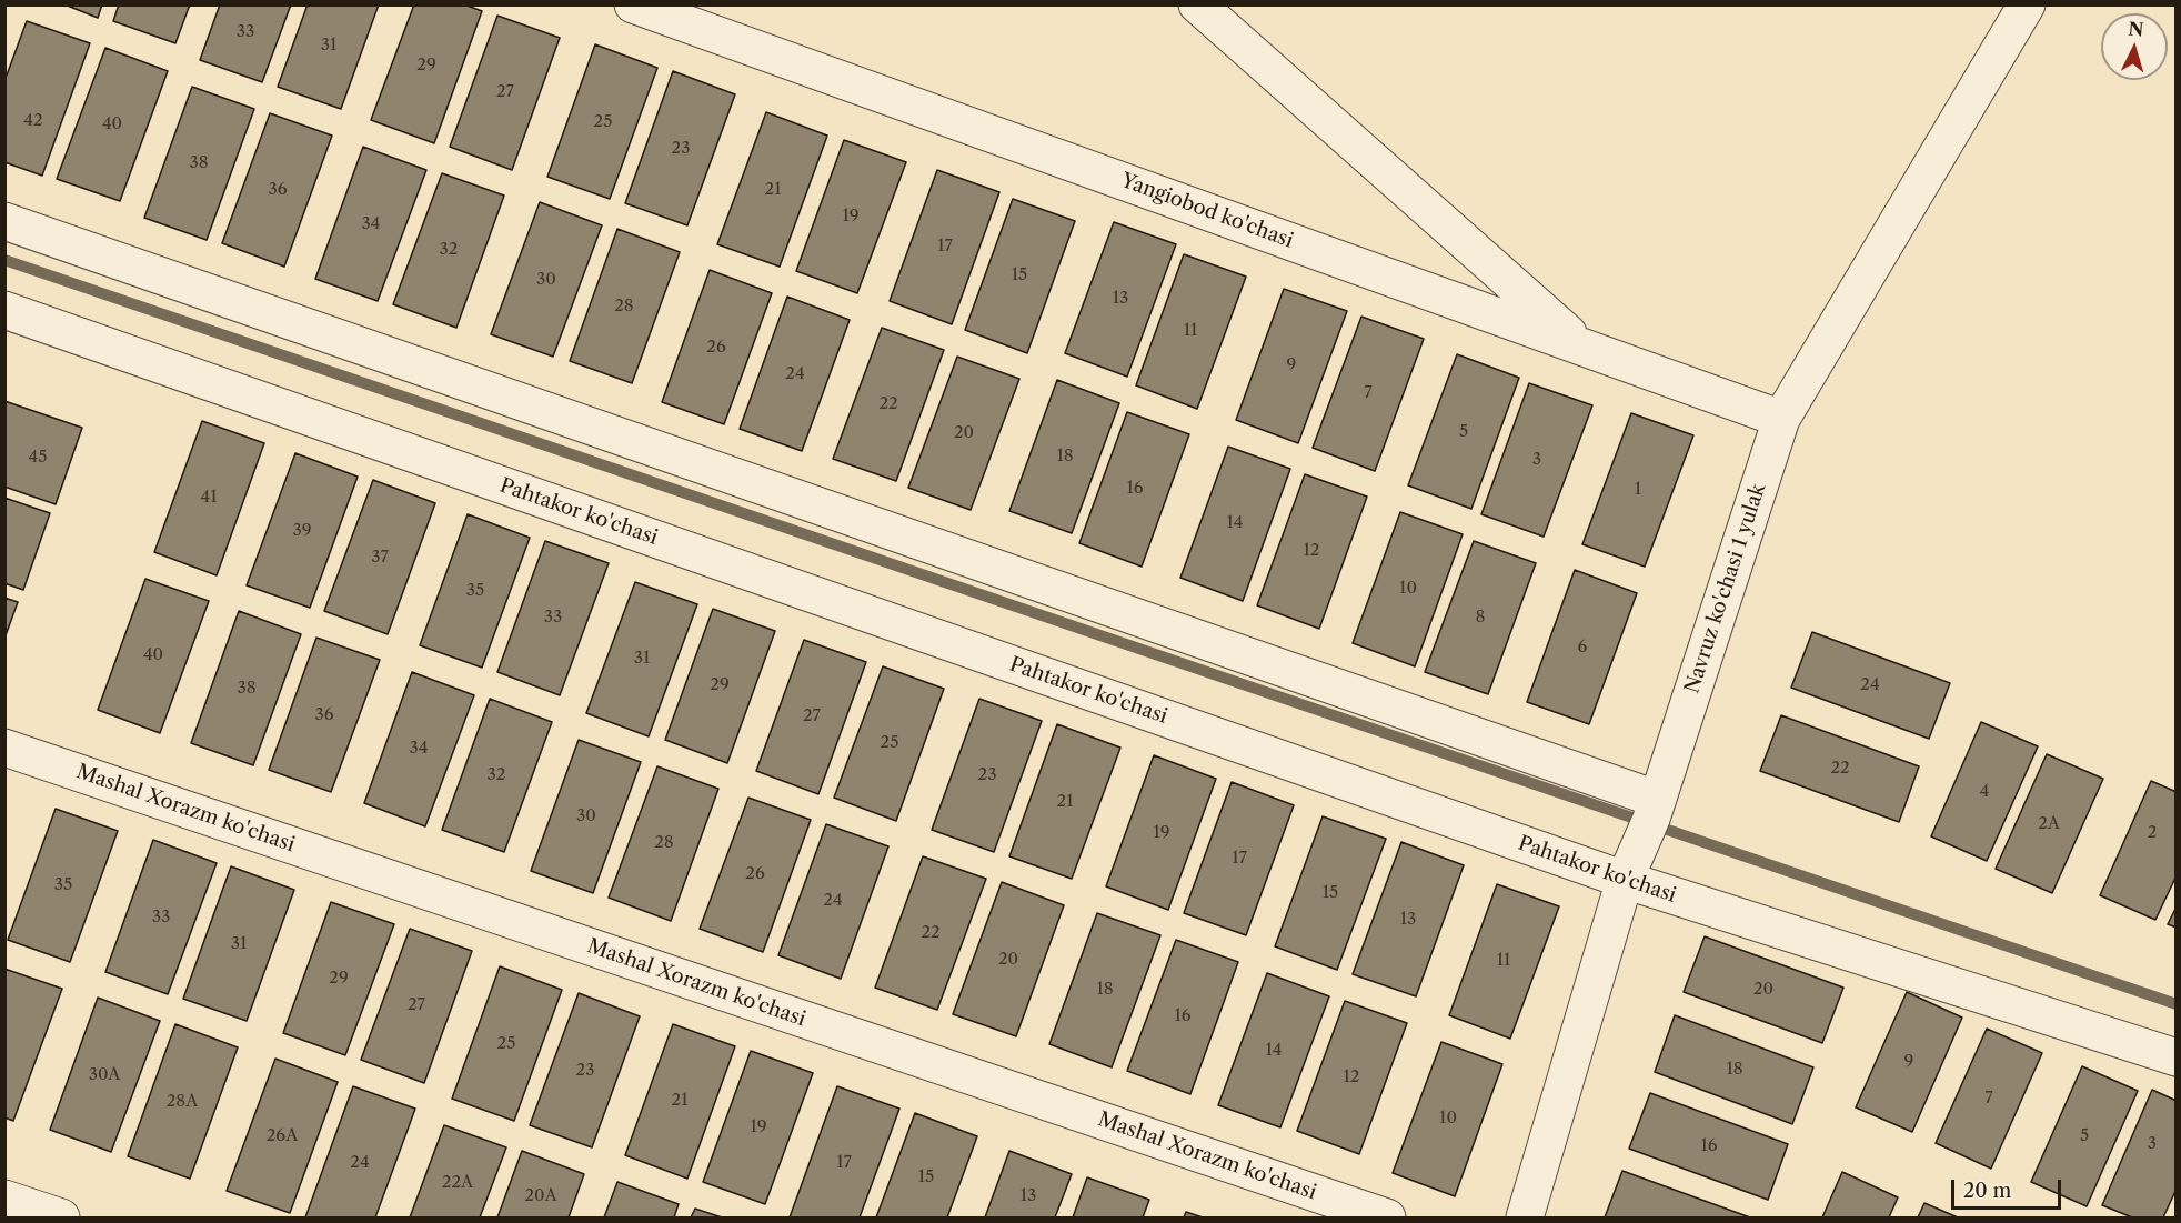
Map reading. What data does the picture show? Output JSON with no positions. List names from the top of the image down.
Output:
{
  "streets": {
    "street": [
      "Yangiobod ko'chasi",
      "Pahtakor ko'chasi",
      "Navruz ko'chasi 1 yulak",
      "Mashal Xorazm ko'chasi"
    ]
  },
  "crossings": [
    ["Yangiobod ko'chasi", "Navruz ko'chasi 1 yulak"],
    ["Pahtakor ko'chasi", "Navruz ko'chasi 1 yulak"]
  ],
  "house_numbers": [
    "33",
    "31",
    "29",
    "27",
    "42",
    "25",
    "40",
    "23",
    "38",
    "36",
    "21",
    "19",
    "34",
    "17",
    "32",
    "15",
    "30",
    "13",
    "28",
    "11",
    "26",
    "9",
    "24",
    "7",
    "22",
    "5",
    "20",
    "18",
    "45",
    "3",
    "16",
    "1",
    "41",
    "14",
    "39",
    "12",
    "37",
    "10",
    "35",
    "33",
    "8",
    "6",
    "40",
    "31",
    "29",
    "24",
    "38",
    "36",
    "27",
    "25",
    "34",
    "22",
    "32",
    "23",
    "4",
    "21",
    "30",
    "2A",
    "19",
    "2",
    "28",
    "17",
    "26",
    "35",
    "15",
    "24",
    "33",
    "13",
    "22",
    "31",
    "20",
    "11",
    "29",
    "18",
    "20",
    "27",
    "16",
    "25",
    "14",
    "9",
    "18",
    "23",
    "30A",
    "12",
    "7",
    "21",
    "28A",
    "10",
    "19",
    "26A",
    "5",
    "3",
    "16",
    "24",
    "17",
    "15",
    "22A",
    "20A",
    "13"
  ],
  "scale_bar": "20 m",
  "north": "top"
}
